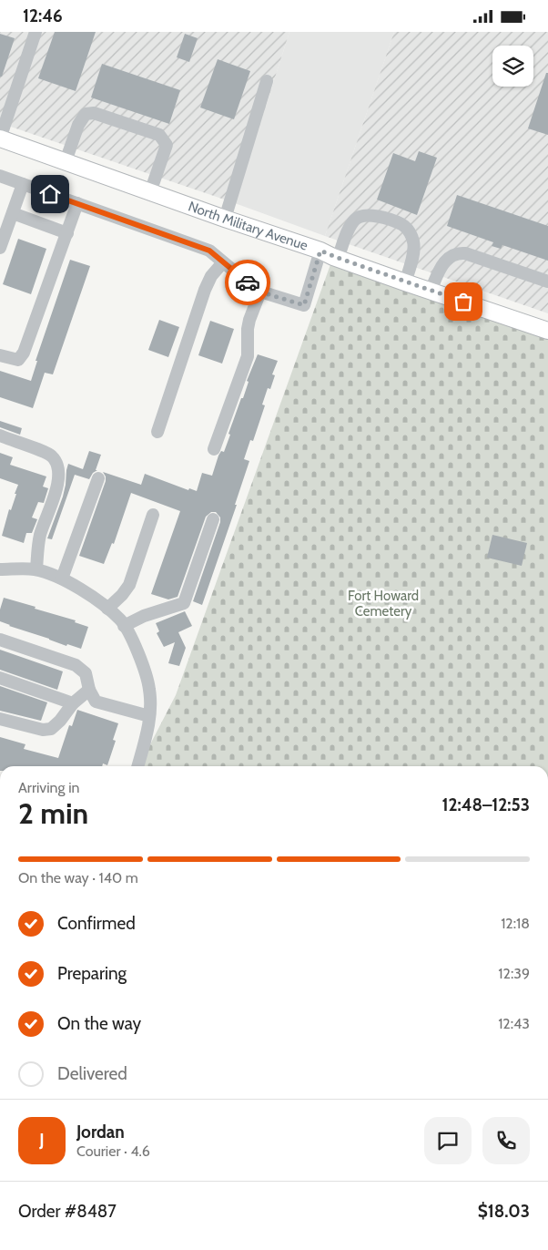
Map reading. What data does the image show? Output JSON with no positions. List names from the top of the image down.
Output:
{
  "streets": {
    "main road": ["North Military Avenue"]
  },
  "parks": ["Fort Howard Cemetery"],
  "page": {
    "status": "12:46",
    "heading": ["2 min", "Arriving in", "12:48–12:53"],
    "panel": [
      "Jordan",
      "Courier · 4.6",
      "Order #8487",
      "$18.03"
    ],
    "bar": "On the way · 140 m",
    "list": [
      ["Confirmed", "12:18"],
      ["Preparing", "12:39"],
      ["On the way", "12:43"],
      "Delivered"
    ],
    "round": "J"
  }
}
